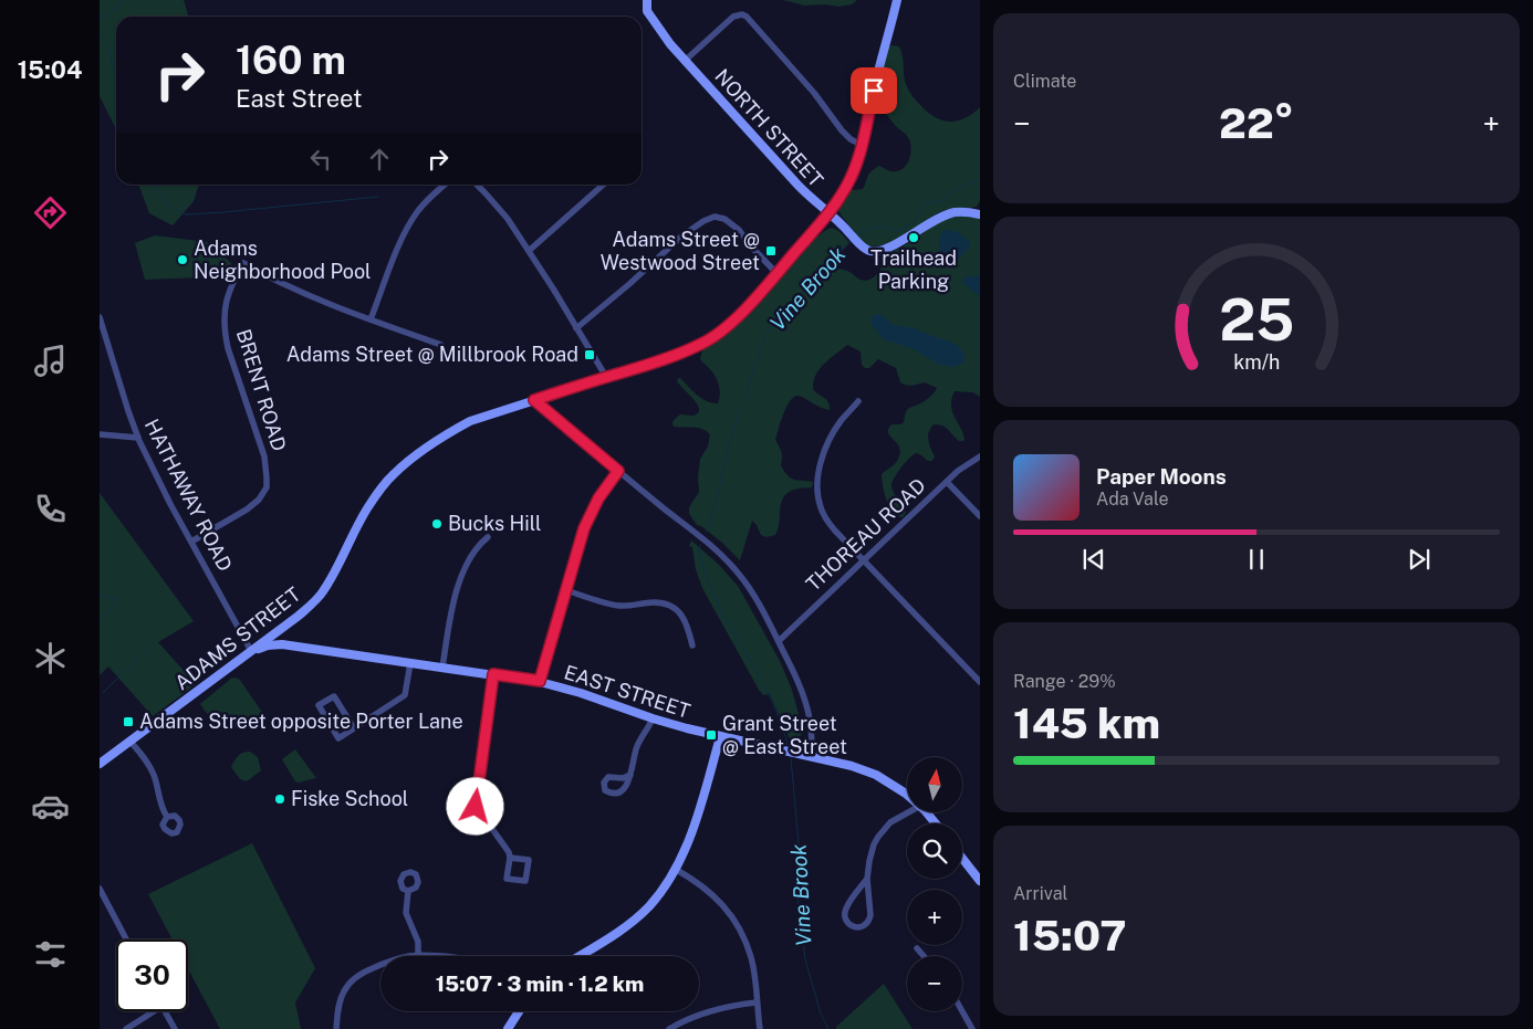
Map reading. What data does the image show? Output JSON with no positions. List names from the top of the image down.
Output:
{
  "streets": {
    "street": [
      "NORTH STREET",
      "BRENT ROAD",
      "HATHAWAY ROAD",
      "THOREAU ROAD",
      "ADAMS STREET",
      "EAST STREET"
    ]
  },
  "crossings": [
    ["NORTH STREET", "ADAMS STREET"],
    ["BRENT ROAD", "HATHAWAY ROAD"],
    ["HATHAWAY ROAD", "ADAMS STREET"],
    ["HATHAWAY ROAD", "EAST STREET"],
    ["ADAMS STREET", "EAST STREET"]
  ],
  "water": ["Vine Brook"],
  "places": {
    "other": [
      "Trailhead Parking",
      "Adams Neighborhood Pool",
      "Bucks Hill",
      "Fiske School"
    ],
    "transit": [
      "Adams Street @ Westwood Street",
      "Adams Street @ Millbrook Road",
      "Adams Street opposite Porter Lane",
      "Grant Street @ East Street"
    ]
  },
  "north": "top",
  "page": {
    "tabs": "15:04",
    "tile": [
      "Climate",
      ["Range · 29%", "145 km"],
      ["Arrival", "15:07"]
    ],
    "turn": ["160 m", "East Street"],
    "heat": ["−", "22°", "+"],
    "song": ["Paper Moons", "Ada Vale"],
    "map_buttons": ["+", "−"],
    "limit": "30",
    "trip": "15:07 · 3 min · 1.2 km",
    "gauge": ["25", "km/h"]
  }
}
